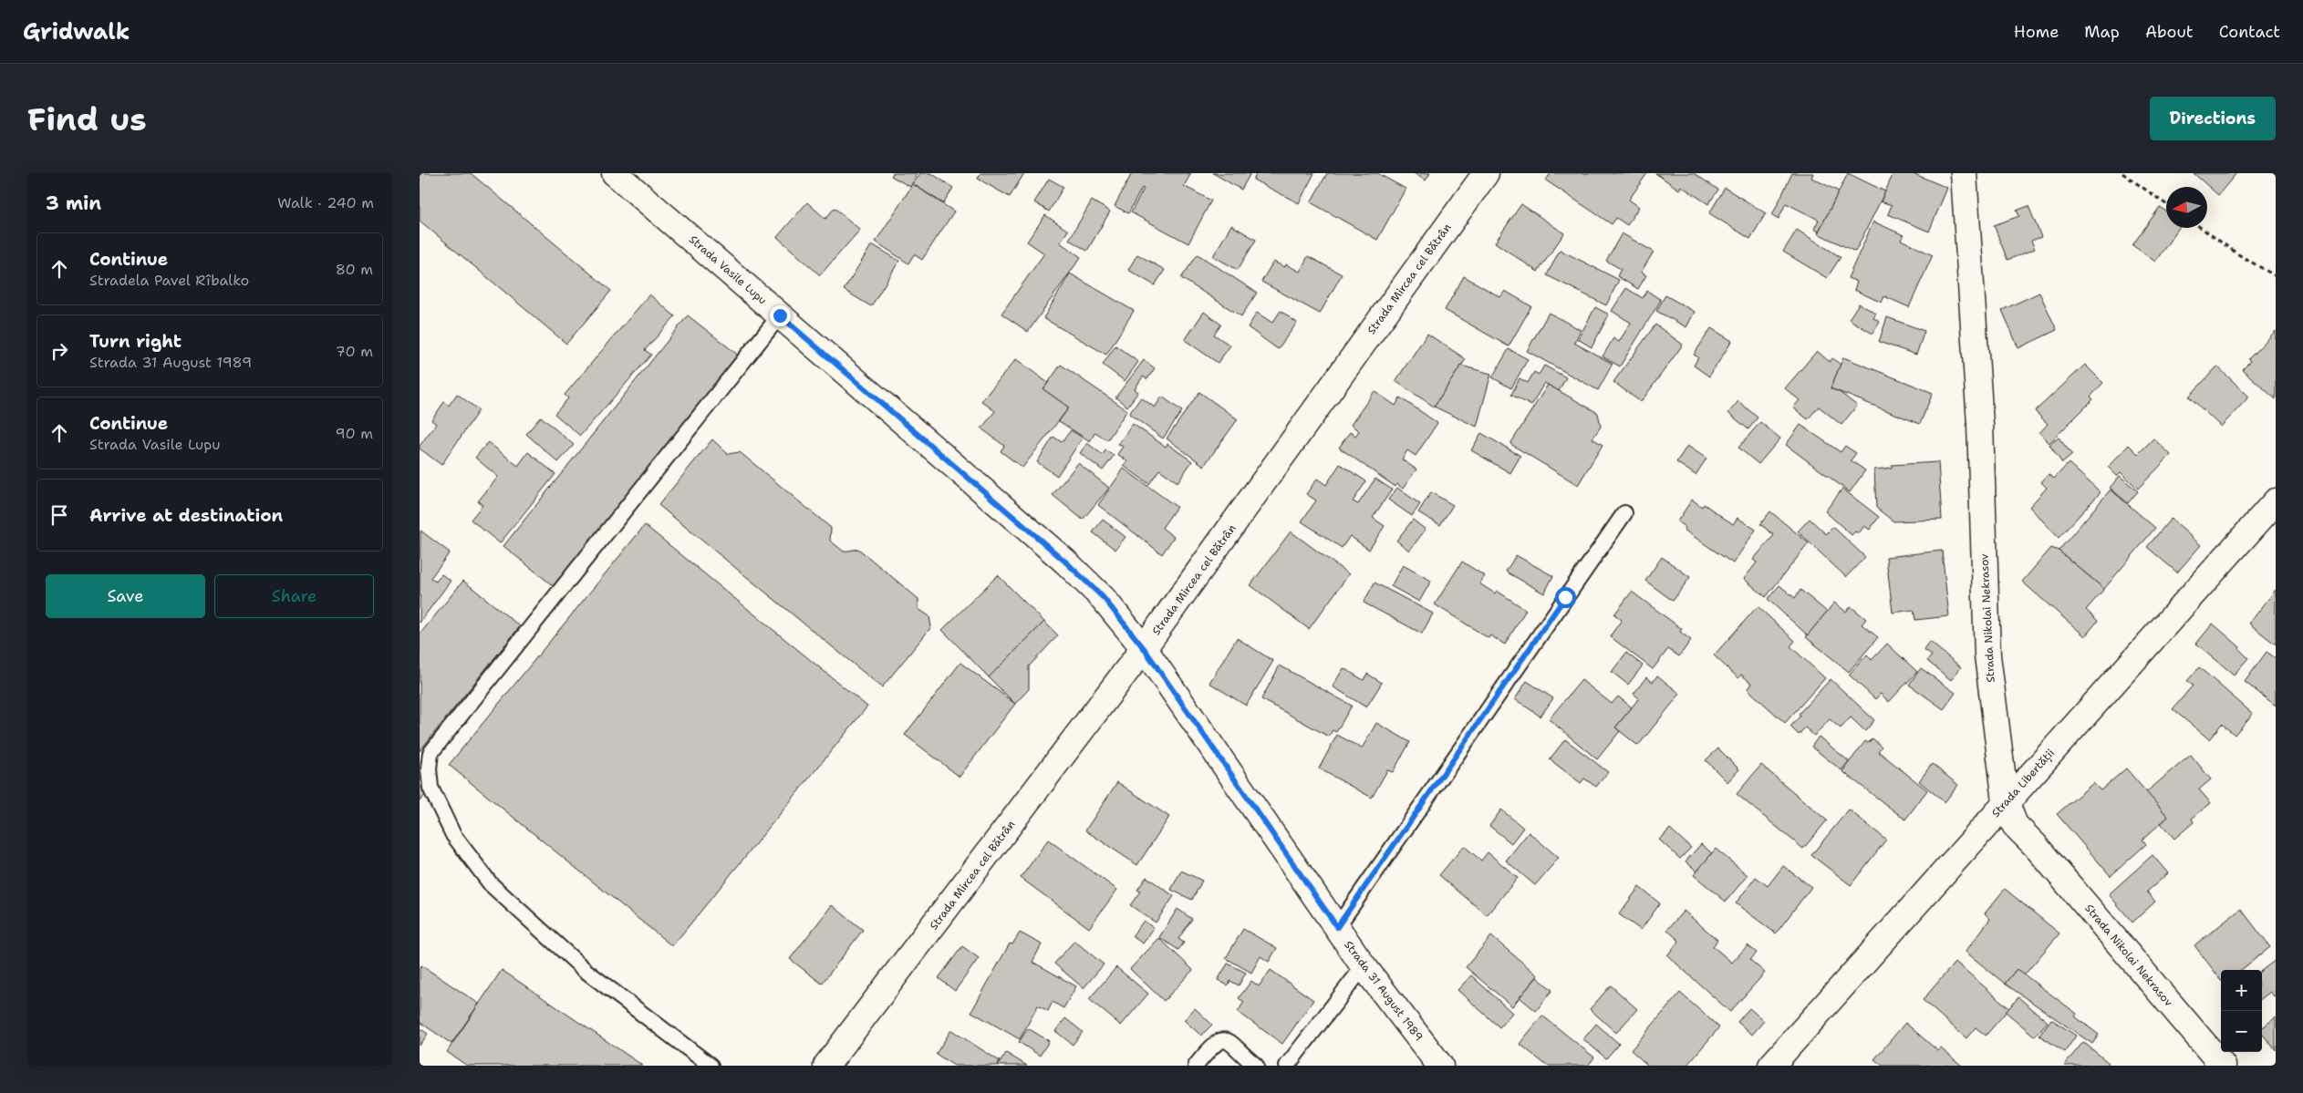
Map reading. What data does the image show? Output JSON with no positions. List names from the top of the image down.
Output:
{
  "streets": {
    "street": [
      "Strada Vasile Lupu",
      "Strada Mircea cel Bătrân",
      "Strada Nikolai Nekrasov",
      "Strada Libertății",
      "Strada 31 August 1989"
    ]
  },
  "crossings": [
    ["Strada Vasile Lupu", "Strada 31 August 1989"],
    ["Strada Mircea cel Bătrân", "Strada 31 August 1989"],
    ["Strada Nikolai Nekrasov", "Strada Libertății"]
  ],
  "north": "left",
  "page": {
    "header": "Gridwalk",
    "nav": [
      "Home",
      "Map",
      "About",
      "Contact"
    ],
    "buttons": [
      "Directions",
      ["Save", "Share"]
    ],
    "title": "Find us",
    "heading": ["3 min", "Walk · 240 m"],
    "list": [
      ["Continue", "Stradela Pavel Rîbalko", "80 m"],
      ["Turn right", "Strada 31 August 1989", "70 m"],
      ["Continue", "Strada Vasile Lupu", "90 m"],
      "Arrive at destination"
    ],
    "map_buttons": ["+", "−"]
  }
}
